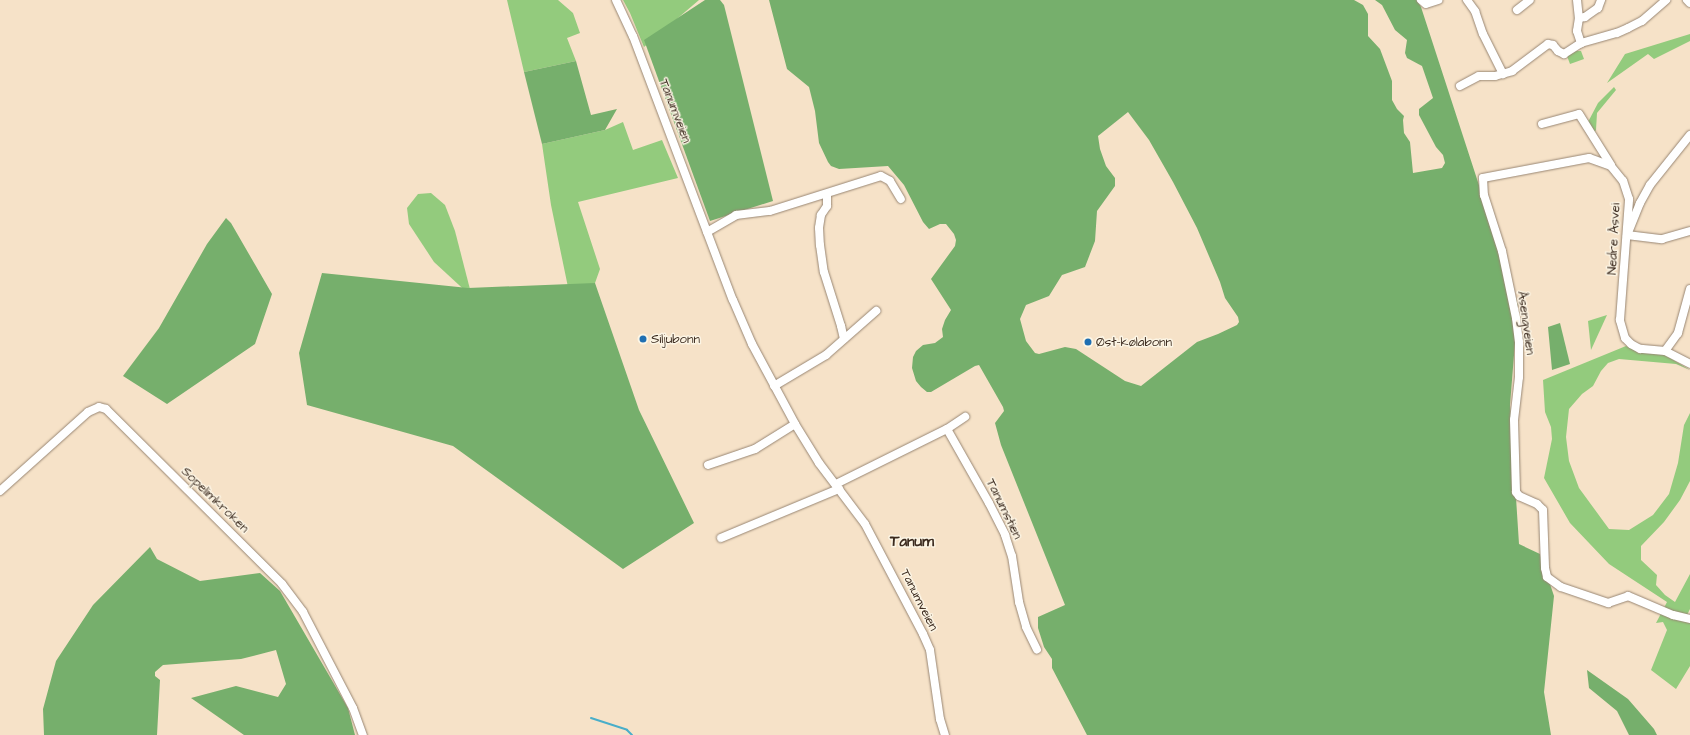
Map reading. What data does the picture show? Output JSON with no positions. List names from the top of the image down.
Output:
{
  "streets": {
    "street": [
      "Tanumveien",
      "Nedre Åsvei",
      "Åsengveien",
      "Sopelimkroken",
      "Tanumstien"
    ]
  },
  "crossings": [
    ["Nedre Åsvei", "Åsengveien"]
  ],
  "districts": ["Tanum"],
  "places": ["Siljubonn", "Øst-kølabonn"]
}
